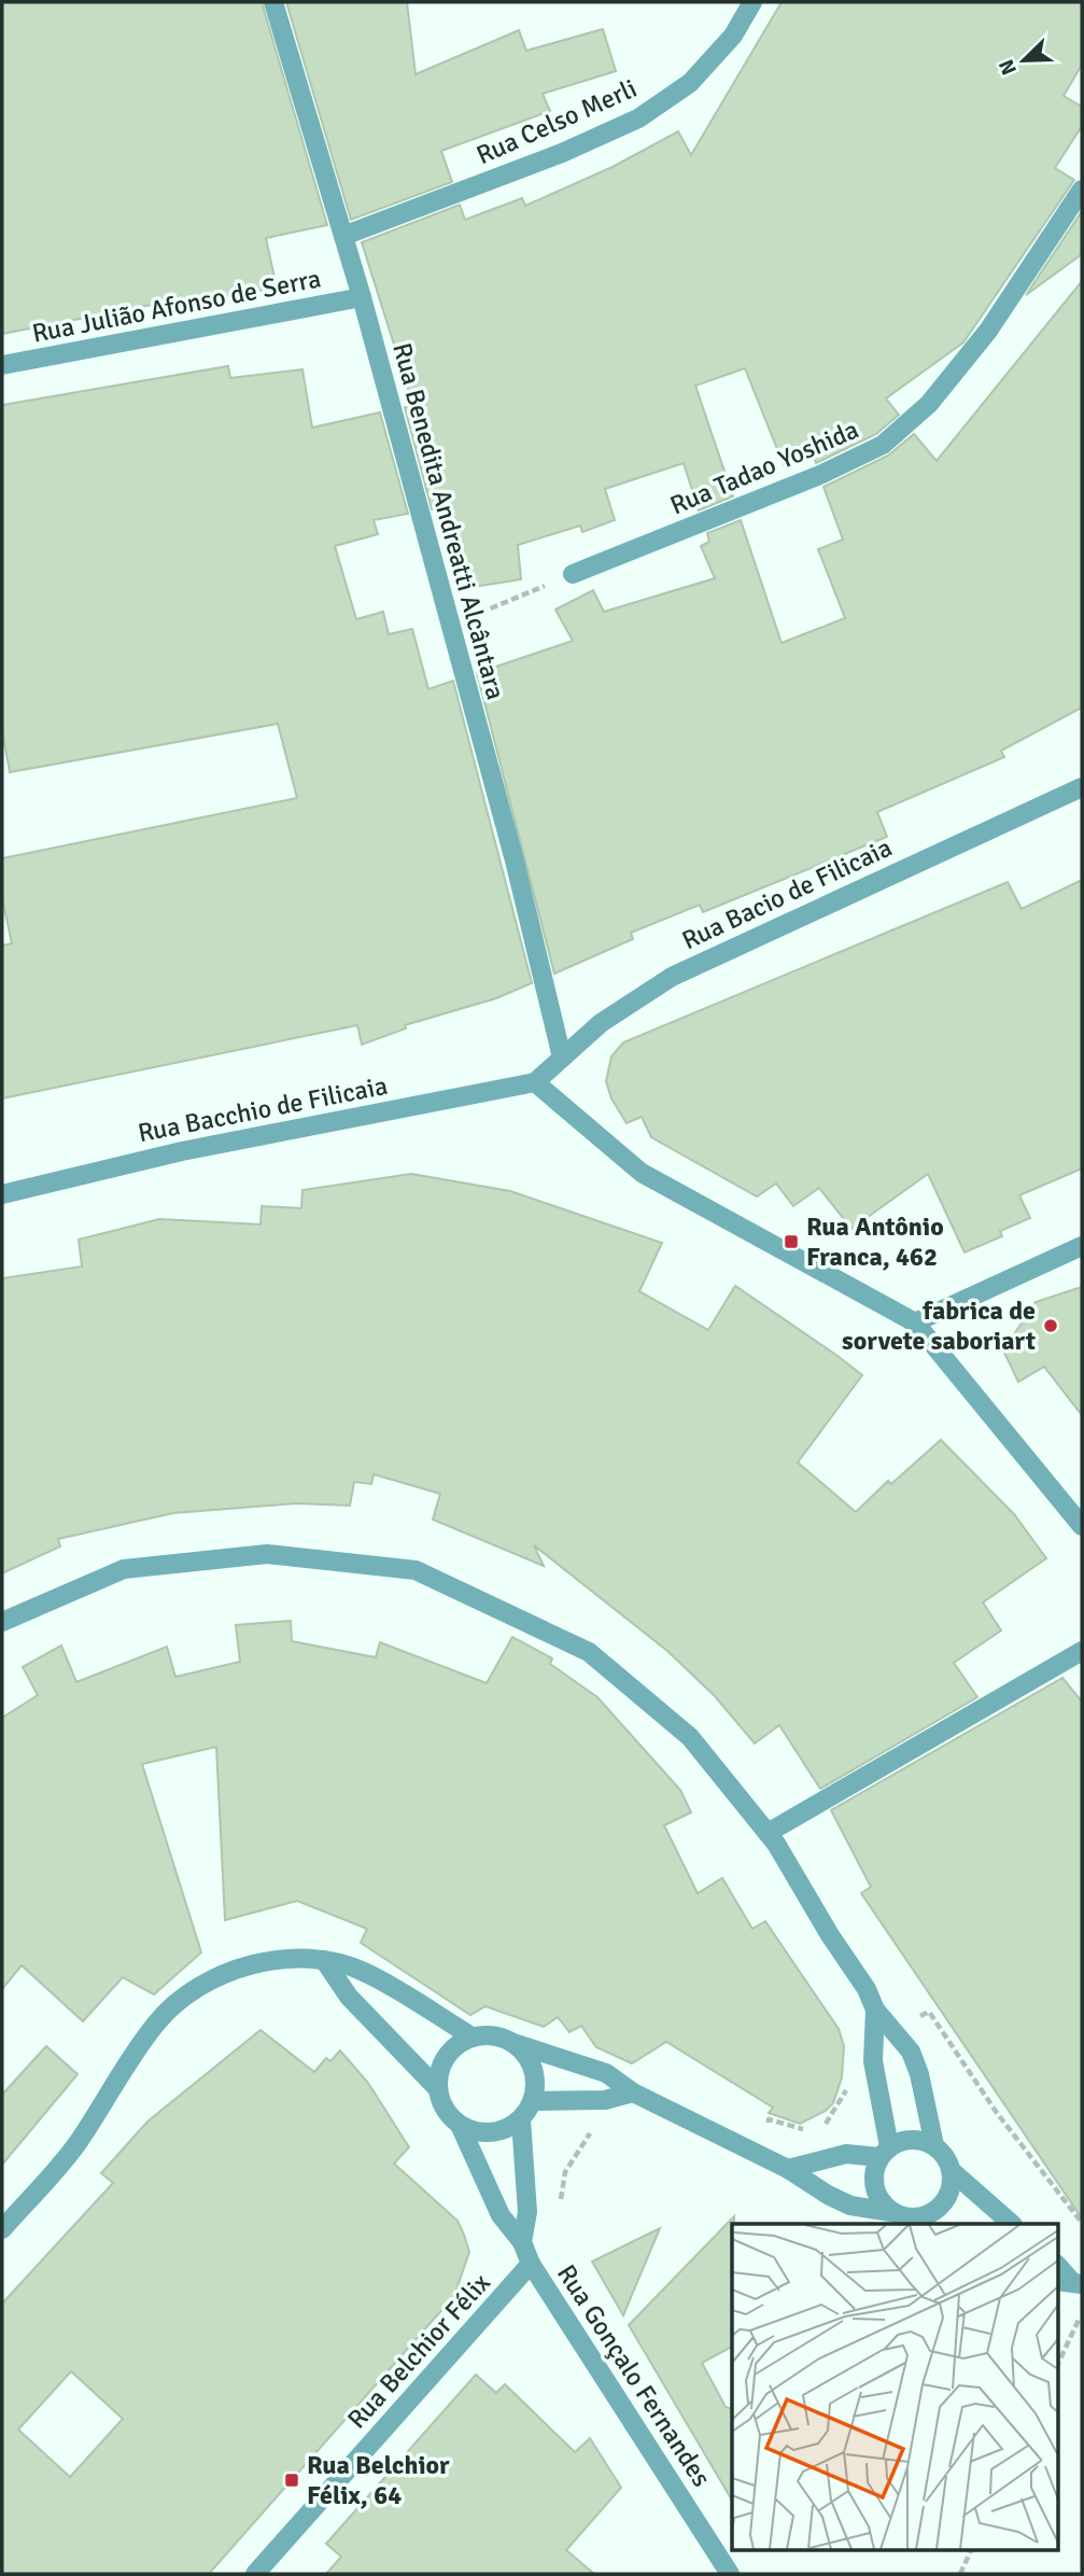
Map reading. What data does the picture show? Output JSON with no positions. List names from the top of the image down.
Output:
{
  "streets": {
    "street": [
      "Rua Celso Merli",
      "Rua Julião Afonso de Serra",
      "Rua Tadao Yoshida",
      "Rua Benedita Andreatti Alcântara",
      "Rua Bacio de Filicaia",
      "Rua Bacchio de Filicaia",
      "Rua Belchior Félix",
      "Rua Gonçalo Fernandes"
    ]
  },
  "crossings": [
    ["Rua Celso Merli", "Rua Benedita Andreatti Alcântara"],
    ["Rua Julião Afonso de Serra", "Rua Benedita Andreatti Alcântara"],
    ["Rua Benedita Andreatti Alcântara", "Rua Bacio de Filicaia"],
    ["Rua Bacio de Filicaia", "Rua Bacchio de Filicaia"],
    ["Rua Belchior Félix", "Rua Gonçalo Fernandes"]
  ],
  "places": {
    "transit": ["Rua Antônio Franca, 462", "Rua Belchior Félix, 64"],
    "other": ["fabrica de sorvete saboriart"]
  },
  "north": "bottom left"
}
